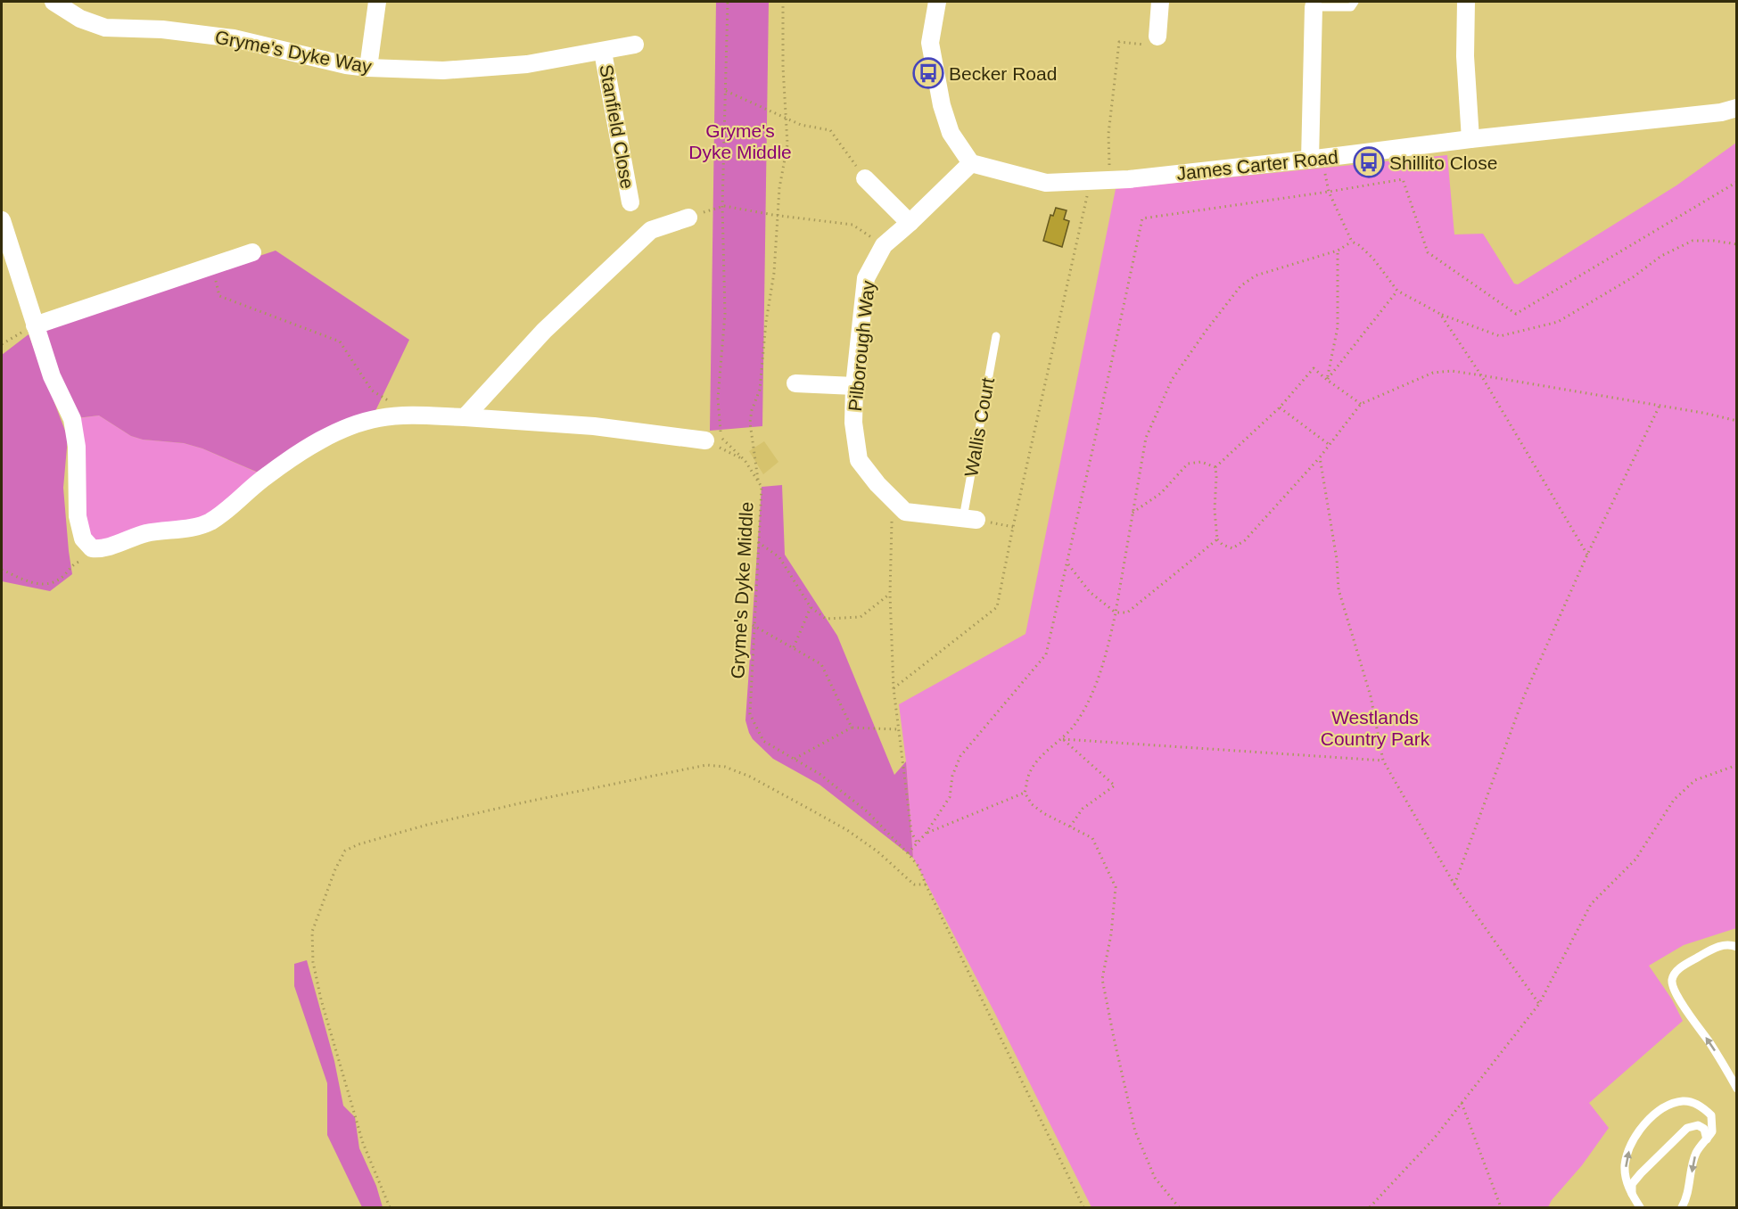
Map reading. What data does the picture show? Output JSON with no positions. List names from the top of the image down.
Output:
{
  "streets": {
    "street": [
      "Gryme's Dyke Way",
      "Stanfield Close",
      "James Carter Road",
      "Pilborough Way"
    ],
    "lane": ["Wallis Court"],
    "path": ["Gryme's Dyke Middle"]
  },
  "crossings": [
    ["Gryme's Dyke Way", "Stanfield Close"],
    ["James Carter Road", "Pilborough Way"],
    ["Pilborough Way", "Wallis Court"]
  ],
  "parks": ["Gryme's Dyke Middle", "Westlands Country Park"],
  "places": {
    "bus stop": ["Becker Road", "Shillito Close"]
  }
}
